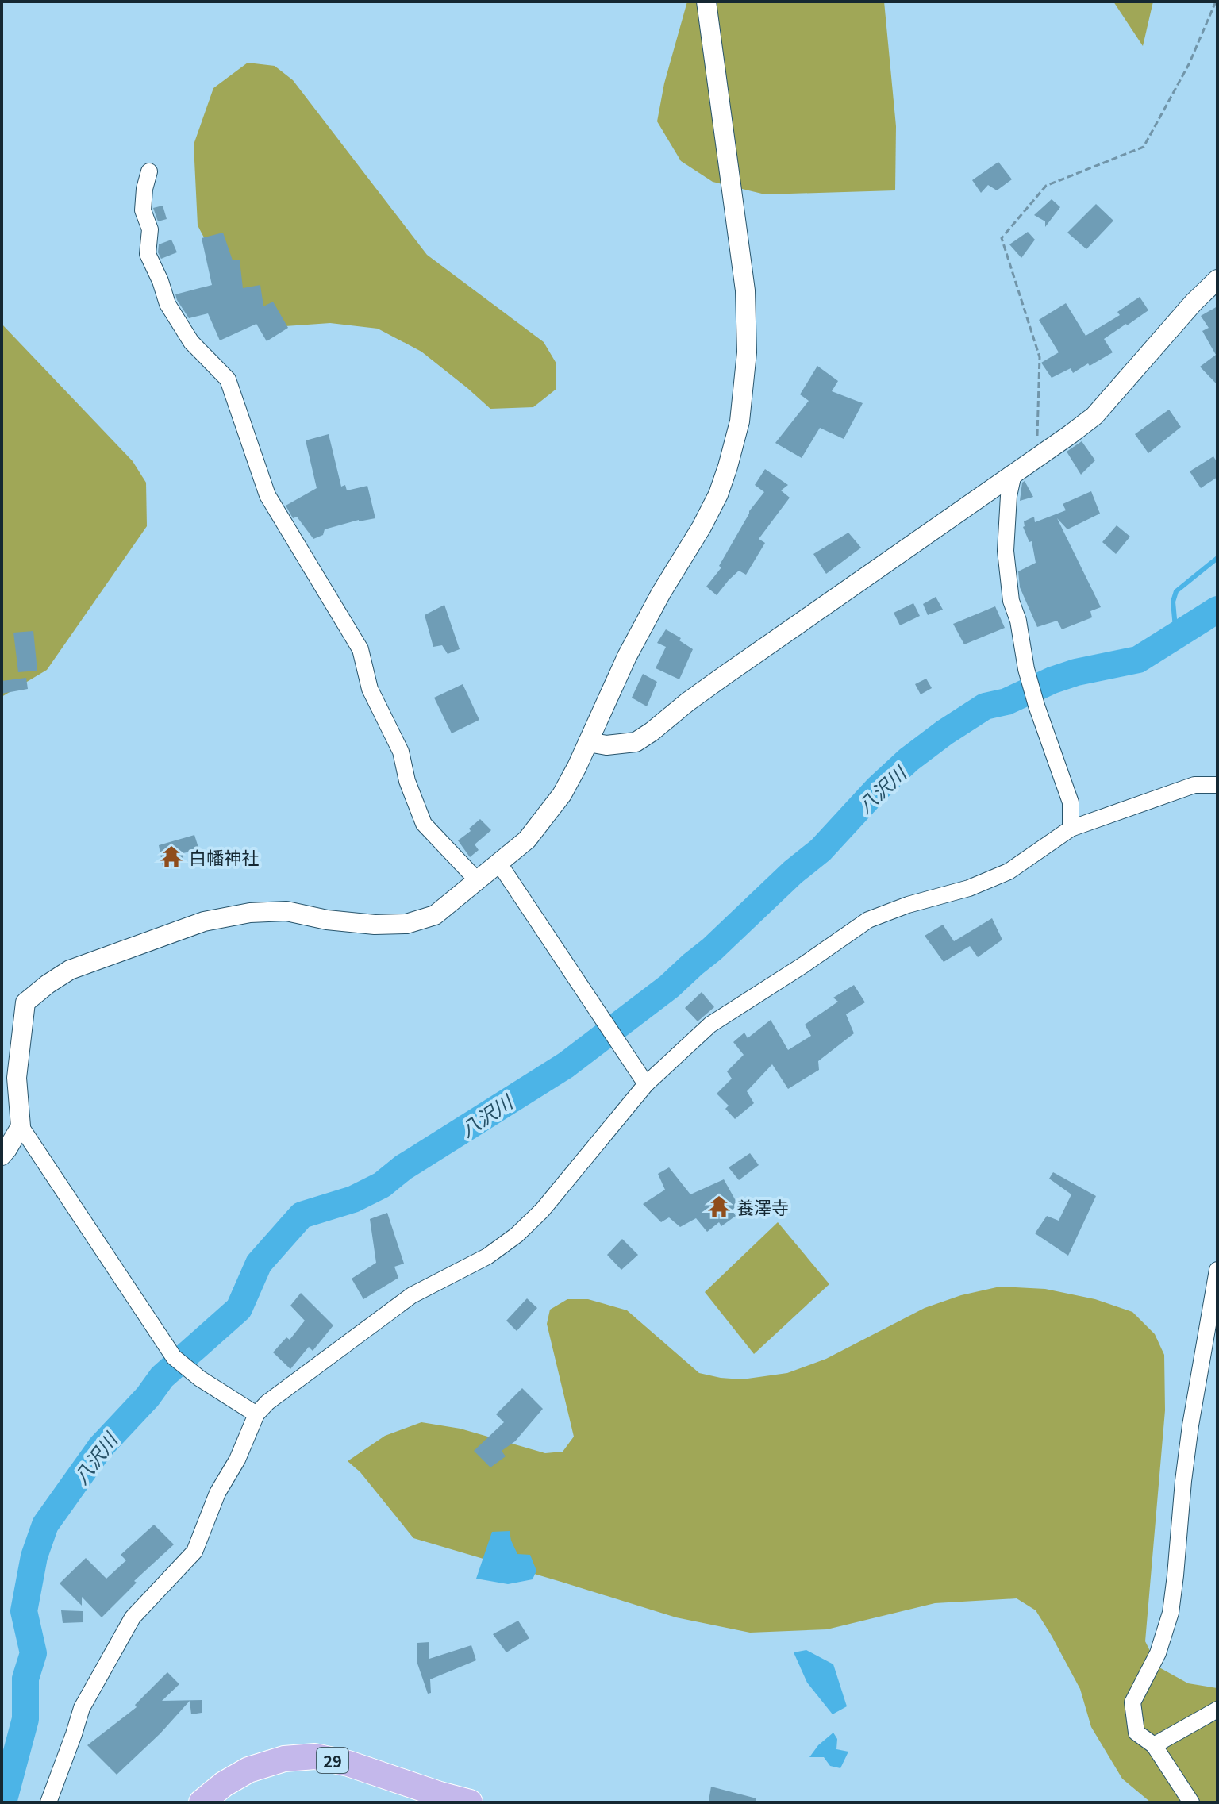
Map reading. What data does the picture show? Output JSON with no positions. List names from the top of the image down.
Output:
{
  "streets": {
    "main road": ["29"]
  },
  "water": ["八沢川"],
  "places": {
    "temple": ["白幡神社", "養澤寺"]
  }
}
